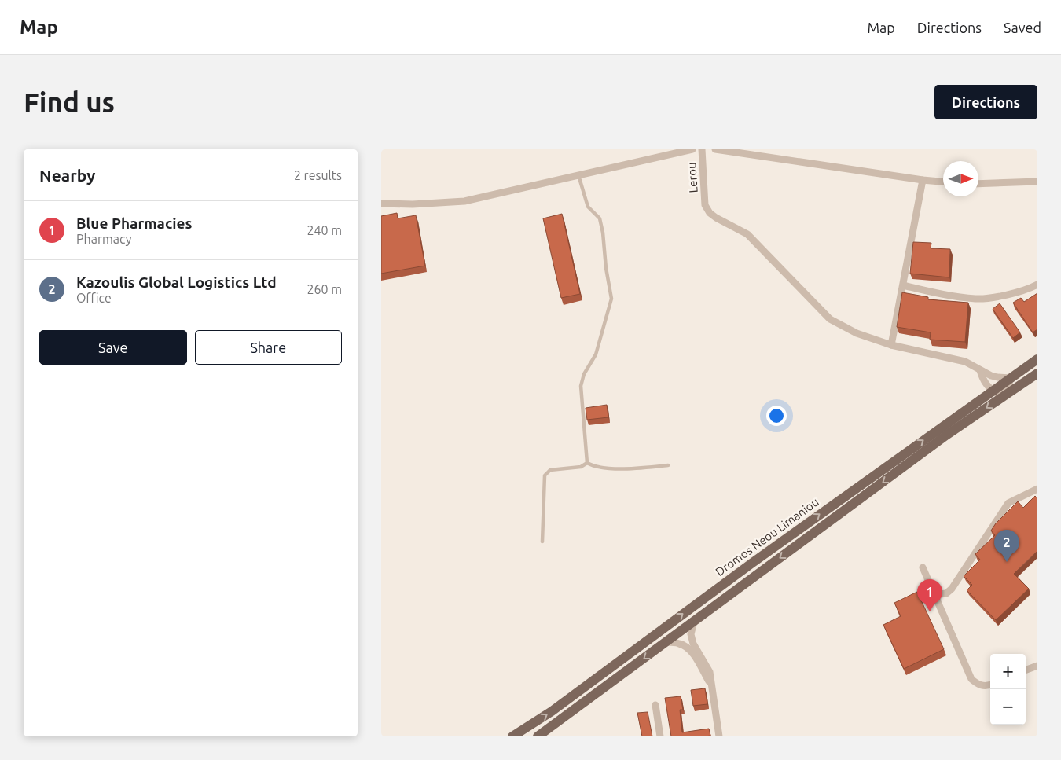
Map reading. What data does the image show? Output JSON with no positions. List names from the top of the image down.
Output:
{
  "streets": {
    "main road": ["Dromos Neou Limaniou"],
    "street": ["Lerou"]
  },
  "north": "right",
  "page": {
    "header": "Map",
    "nav": ["Map", "Directions", "Saved"],
    "buttons": [
      "Directions",
      ["Save", "Share"]
    ],
    "title": "Find us",
    "heading": ["Nearby", "2 results"],
    "list": [
      {
        "mark": "1",
        "name": "Blue Pharmacies",
        "note": "Pharmacy",
        "value": "240 m"
      },
      {
        "mark": "2",
        "name": "Kazoulis Global Logistics Ltd",
        "note": "Office",
        "value": "260 m"
      }
    ],
    "pins": ["2", "1"],
    "map_buttons": ["+", "−"]
  }
}
